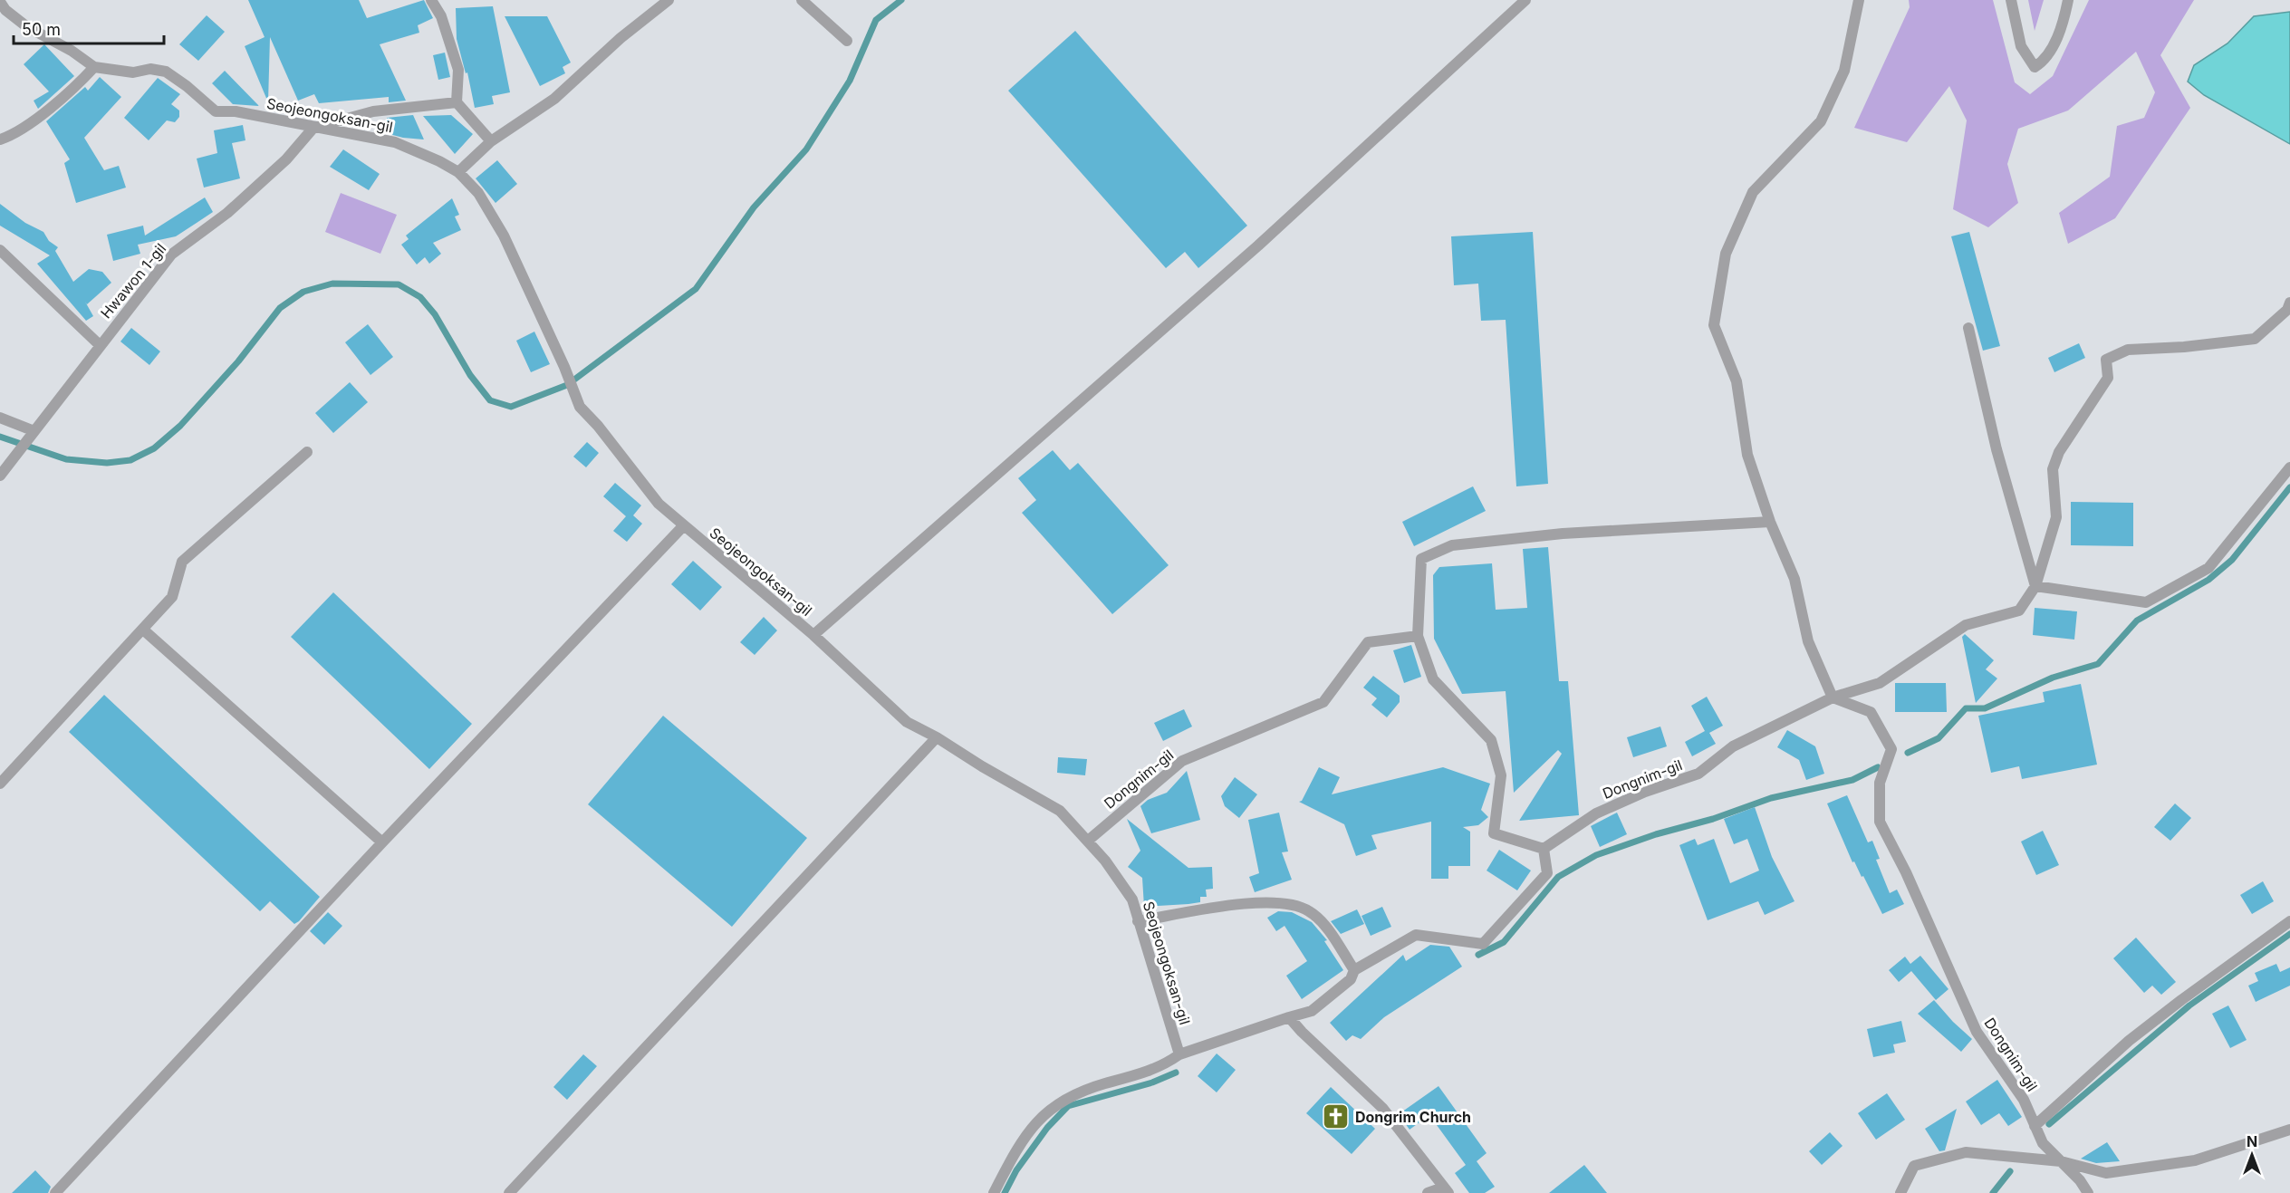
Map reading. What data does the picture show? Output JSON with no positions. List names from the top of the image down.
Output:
{
  "streets": {
    "lane": ["Seojeongoksan-gil", "Hwawon 1-gil", "Dongnim-gil"]
  },
  "crossings": [
    ["Seojeongoksan-gil", "Hwawon 1-gil"],
    ["Seojeongoksan-gil", "Dongnim-gil"]
  ],
  "places": {
    "church": ["Dongrim Church"]
  },
  "scale_bar": "50 m",
  "north": "top"
}
